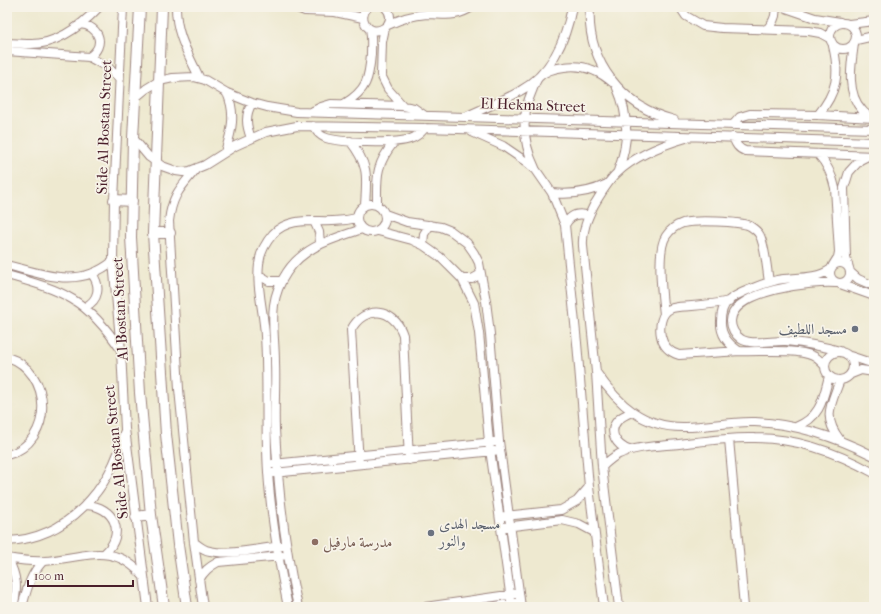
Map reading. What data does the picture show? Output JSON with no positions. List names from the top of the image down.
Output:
{
  "streets": {
    "street": ["El Hekma Street", "Side Al Bostan Street", "Al Bostan Street"]
  },
  "places": ["مسجد اللطيف", "مسجد الهدى والنور", "مدرسة مارفيل"],
  "scale_bar": "100 m"
}
